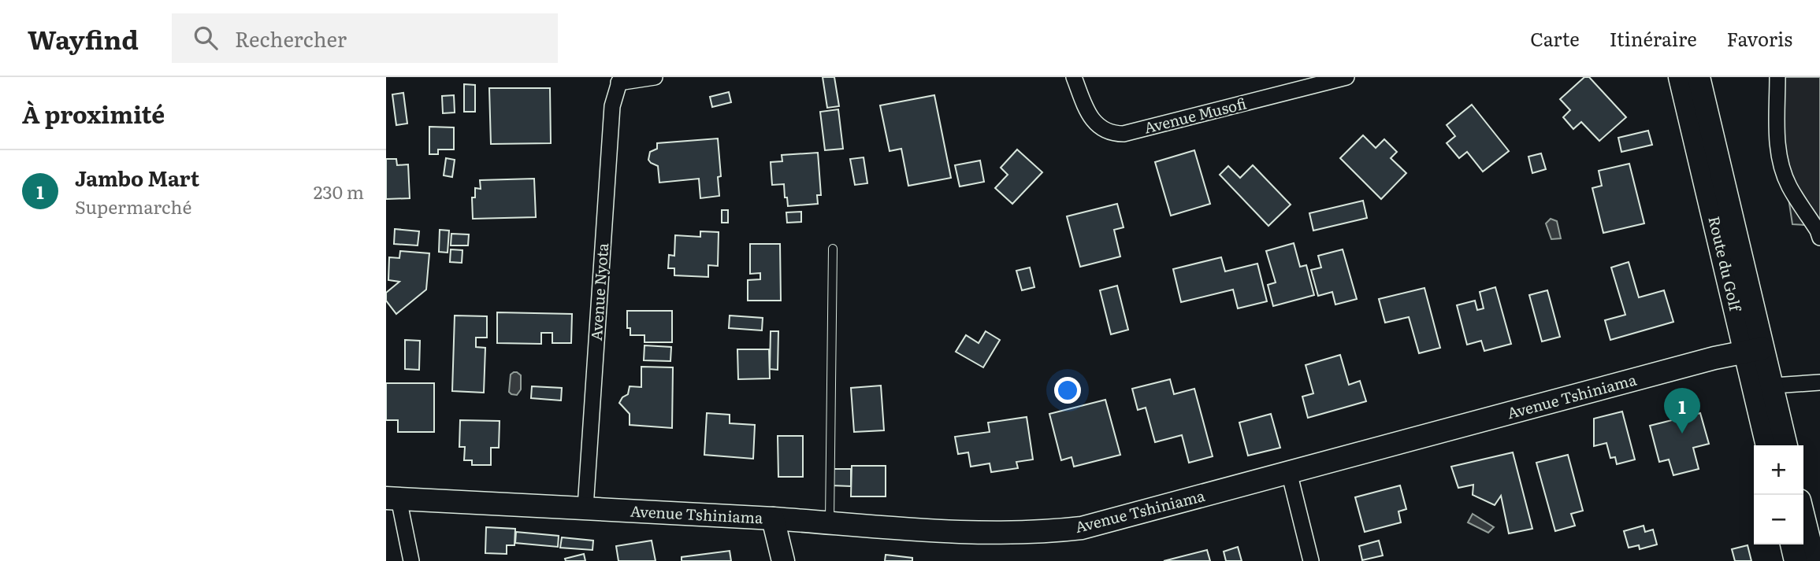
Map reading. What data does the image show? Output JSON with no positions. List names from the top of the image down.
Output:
{
  "streets": {
    "street": [
      "Avenue Musofi",
      "Route du Golf",
      "Avenue Nyota",
      "Avenue Tshiniama"
    ]
  },
  "crossings": [
    ["Route du Golf", "Avenue Tshiniama"],
    ["Avenue Nyota", "Avenue Tshiniama"]
  ],
  "page": {
    "header": "Wayfind",
    "search": "Rechercher",
    "nav": ["Carte", "Itinéraire", "Favoris"],
    "heading": "À proximité",
    "list": [
      {
        "mark": "1",
        "name": "Jambo Mart",
        "note": "Supermarché",
        "value": "230 m"
      }
    ],
    "pins": "1",
    "map_buttons": ["+", "−"]
  }
}
